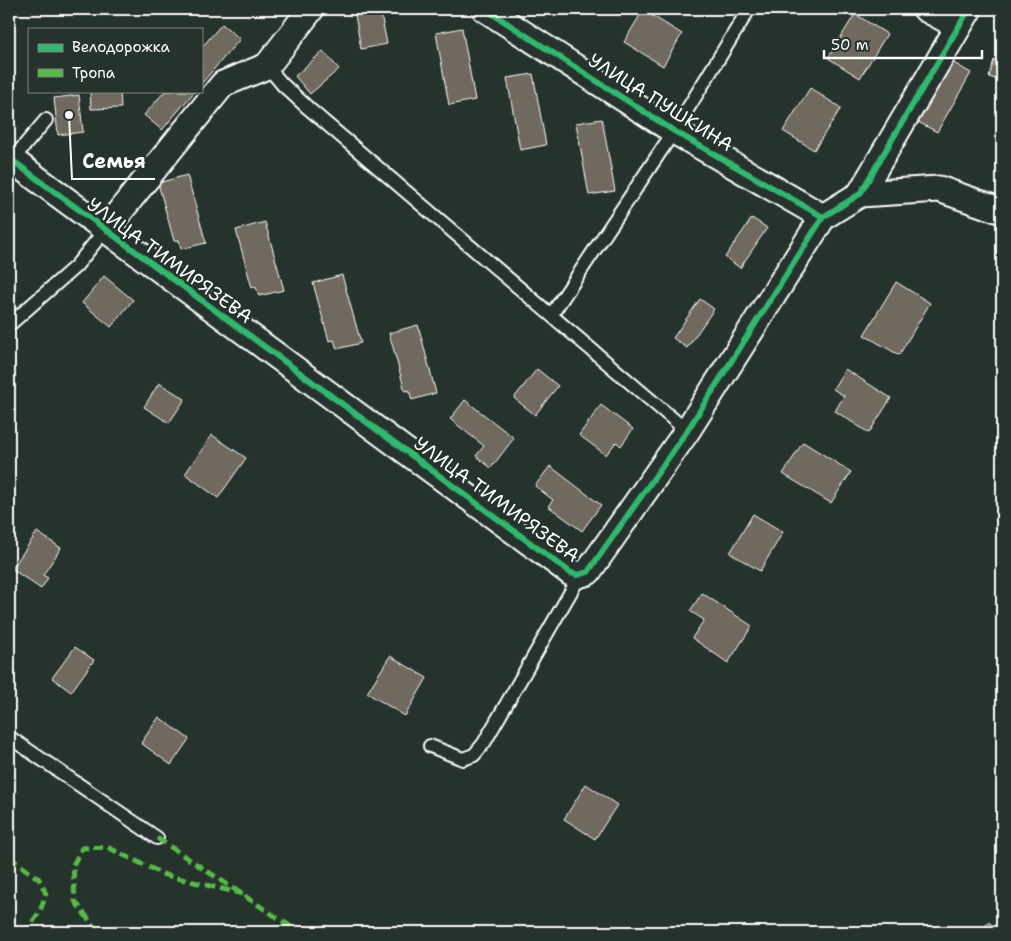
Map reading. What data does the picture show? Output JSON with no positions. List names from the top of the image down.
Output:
{
  "streets": {
    "street": ["УЛИЦА ПУШКИНА", "УЛИЦА ТИМИРЯЗЕВА"]
  },
  "crossings": [
    ["УЛИЦА ПУШКИНА", "УЛИЦА ТИМИРЯЗЕВА"]
  ],
  "places": ["Семья"],
  "legend": ["Велодорожка", "Тропа"],
  "scale_bar": "50 m"
}
